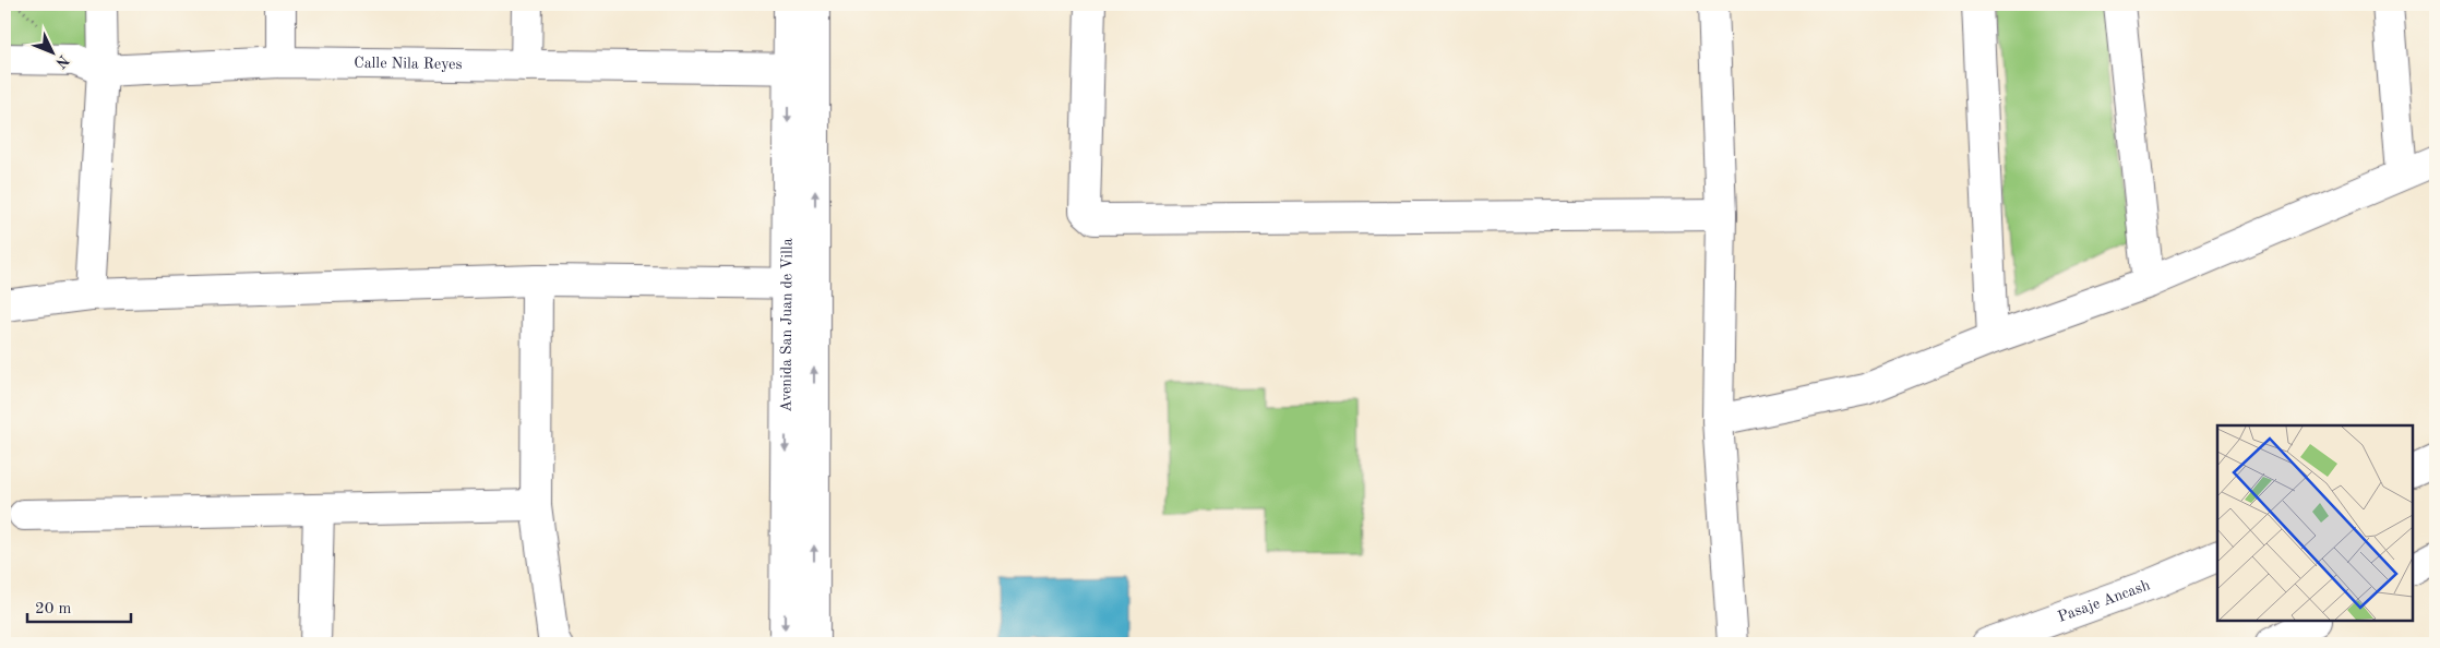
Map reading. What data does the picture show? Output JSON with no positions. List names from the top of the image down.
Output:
{
  "streets": {
    "street": ["Calle Nila Reyes", "Avenida San Juan de Villa", "Pasaje Ancash"]
  },
  "crossings": [
    ["Calle Nila Reyes", "Avenida San Juan de Villa"]
  ],
  "scale_bar": "20 m",
  "north": "bottom right"
}
